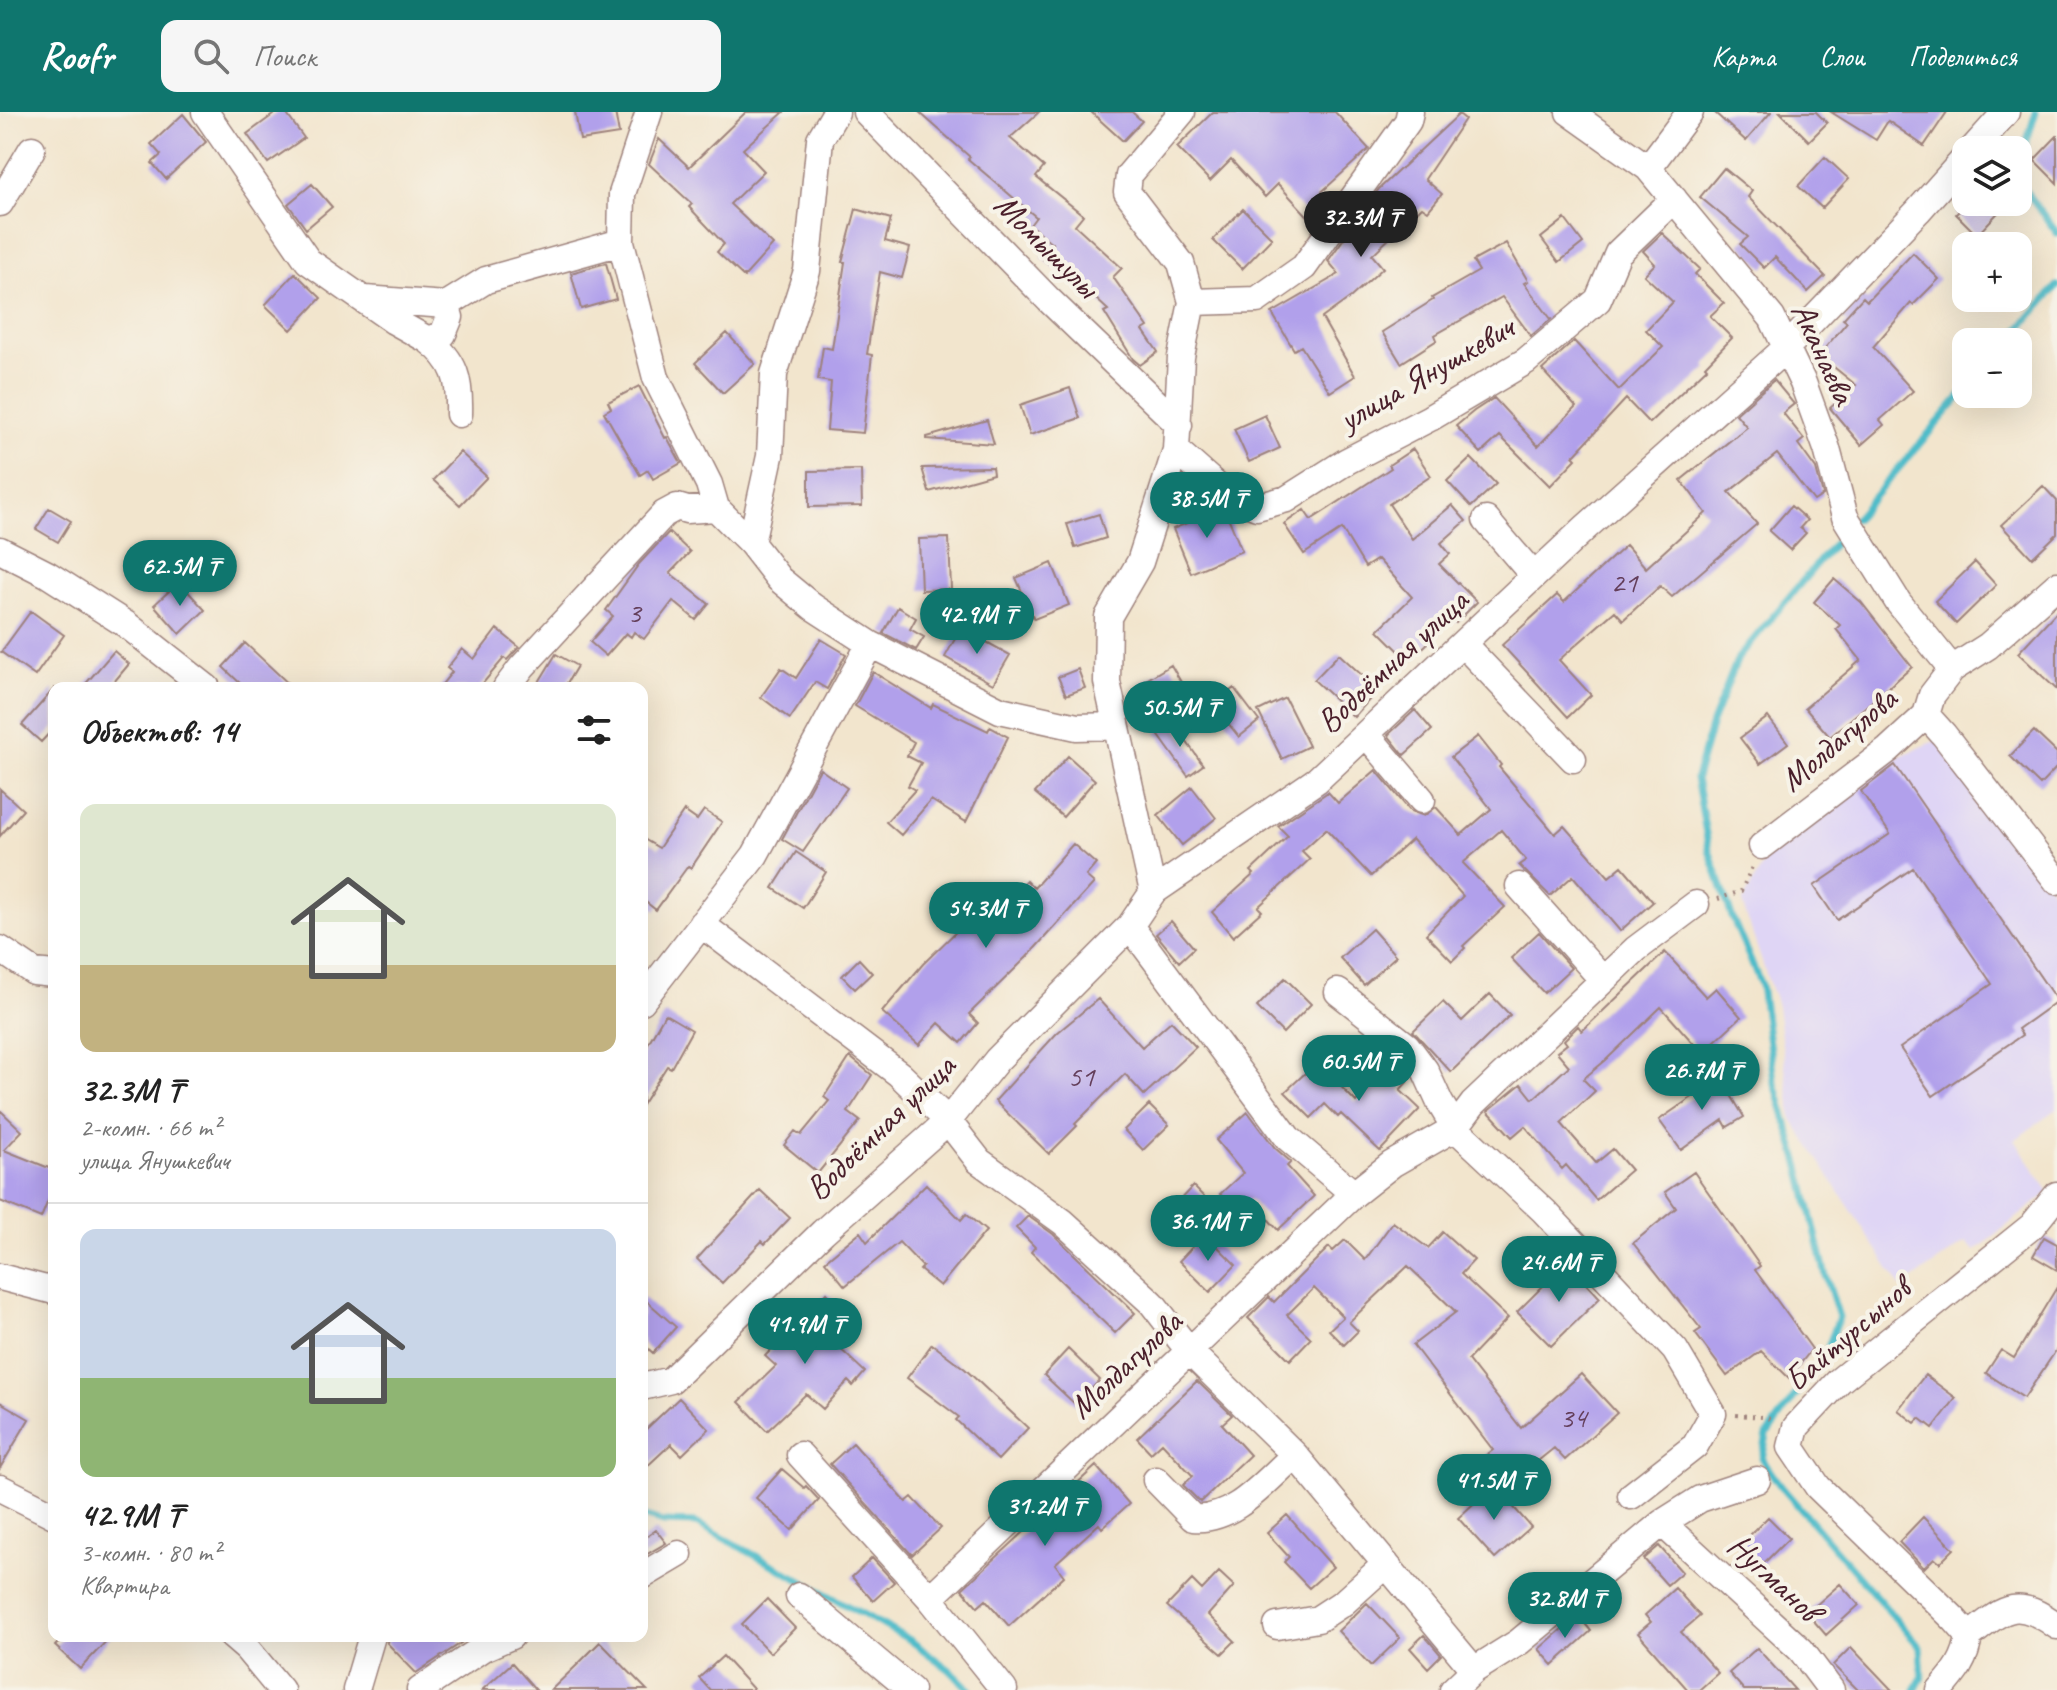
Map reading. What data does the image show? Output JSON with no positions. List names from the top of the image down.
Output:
{
  "streets": {
    "street": [
      "Момышулы",
      "Аканаева",
      "улица Янушкевич",
      "Водоёмная улица",
      "Молдагулова",
      "Байтурсынов",
      "Нугманов"
    ]
  },
  "crossings": [
    ["Момышулы", "улица Янушкевич"],
    ["Аканаева", "улица Янушкевич"],
    ["Аканаева", "Водоёмная улица"],
    ["Аканаева", "Молдагулова"]
  ],
  "house_numbers": [
    "21",
    "3",
    "51",
    "34"
  ],
  "page": {
    "header": "Roofr",
    "search": "Поиск",
    "nav": ["Карта", "Слои", "Поделиться"],
    "map_buttons": ["+", "−"],
    "price": [
      "32.3M ₸",
      "38.5M ₸",
      "62.5M ₸",
      "42.9M ₸",
      "50.5M ₸",
      "54.3M ₸",
      "60.5M ₸",
      "26.7M ₸",
      "36.1M ₸",
      "24.6M ₸",
      "41.9M ₸",
      "41.5M ₸",
      "31.2M ₸",
      "32.8M ₸"
    ],
    "heading": "Объектов: 14",
    "list": [
      {
        "name": "32.3M ₸",
        "note": "2-комн. · 66 m² · улица Янушкевич"
      },
      {
        "name": "42.9M ₸",
        "note": "3-комн. · 80 m² · Квартира"
      }
    ]
  }
}
